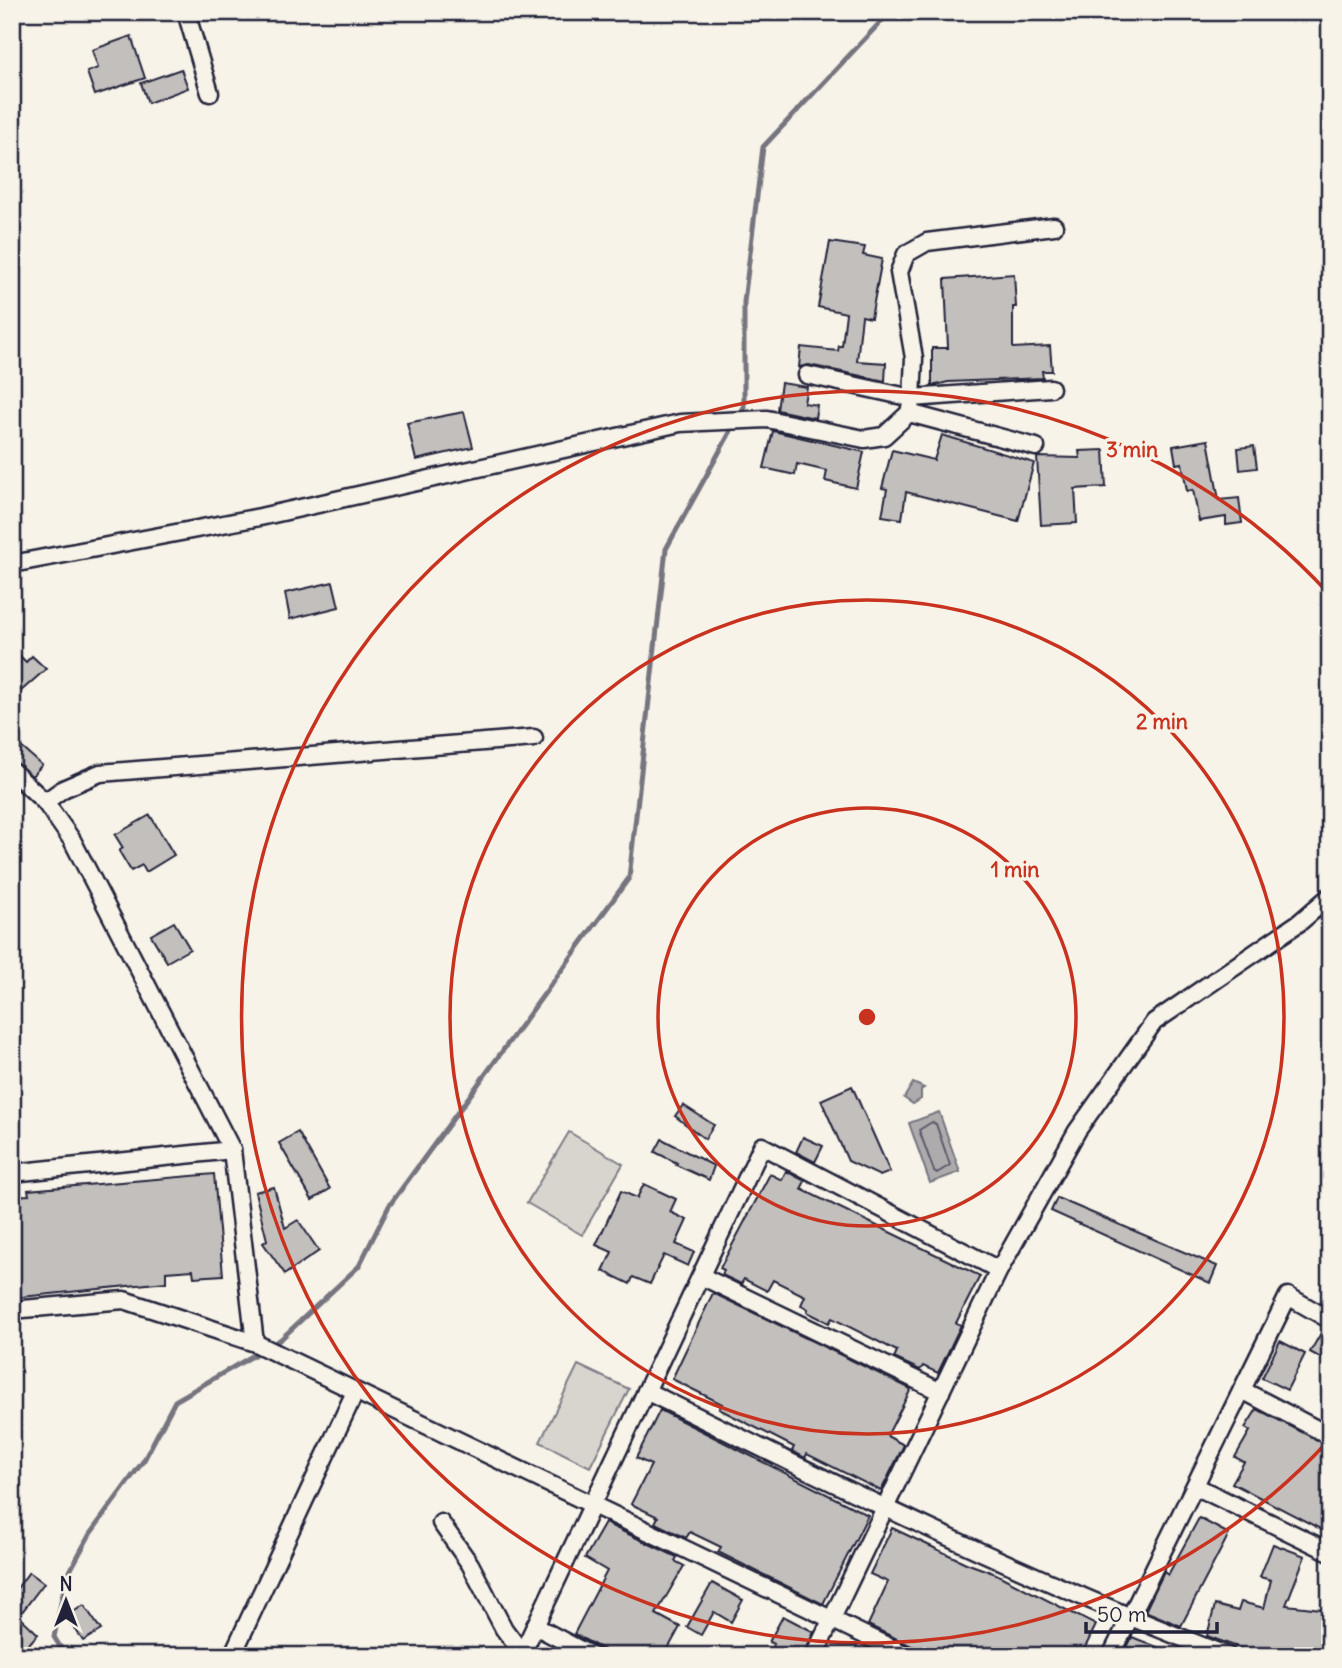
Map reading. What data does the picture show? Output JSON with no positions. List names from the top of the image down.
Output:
{
  "scale_bar": "50 m",
  "north": "top",
  "rings": ["3 min", "2 min", "1 min"]
}
